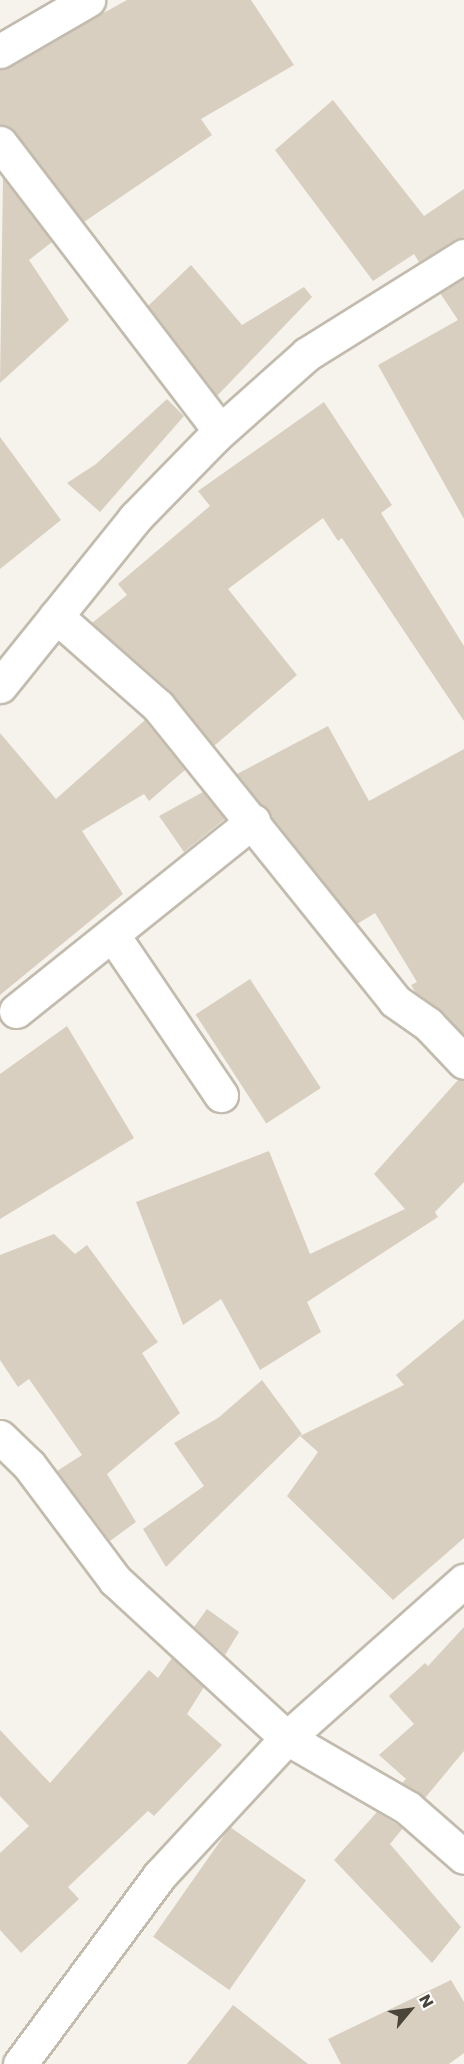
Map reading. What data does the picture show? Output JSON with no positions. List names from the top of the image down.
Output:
{
  "north": "top right"
}
